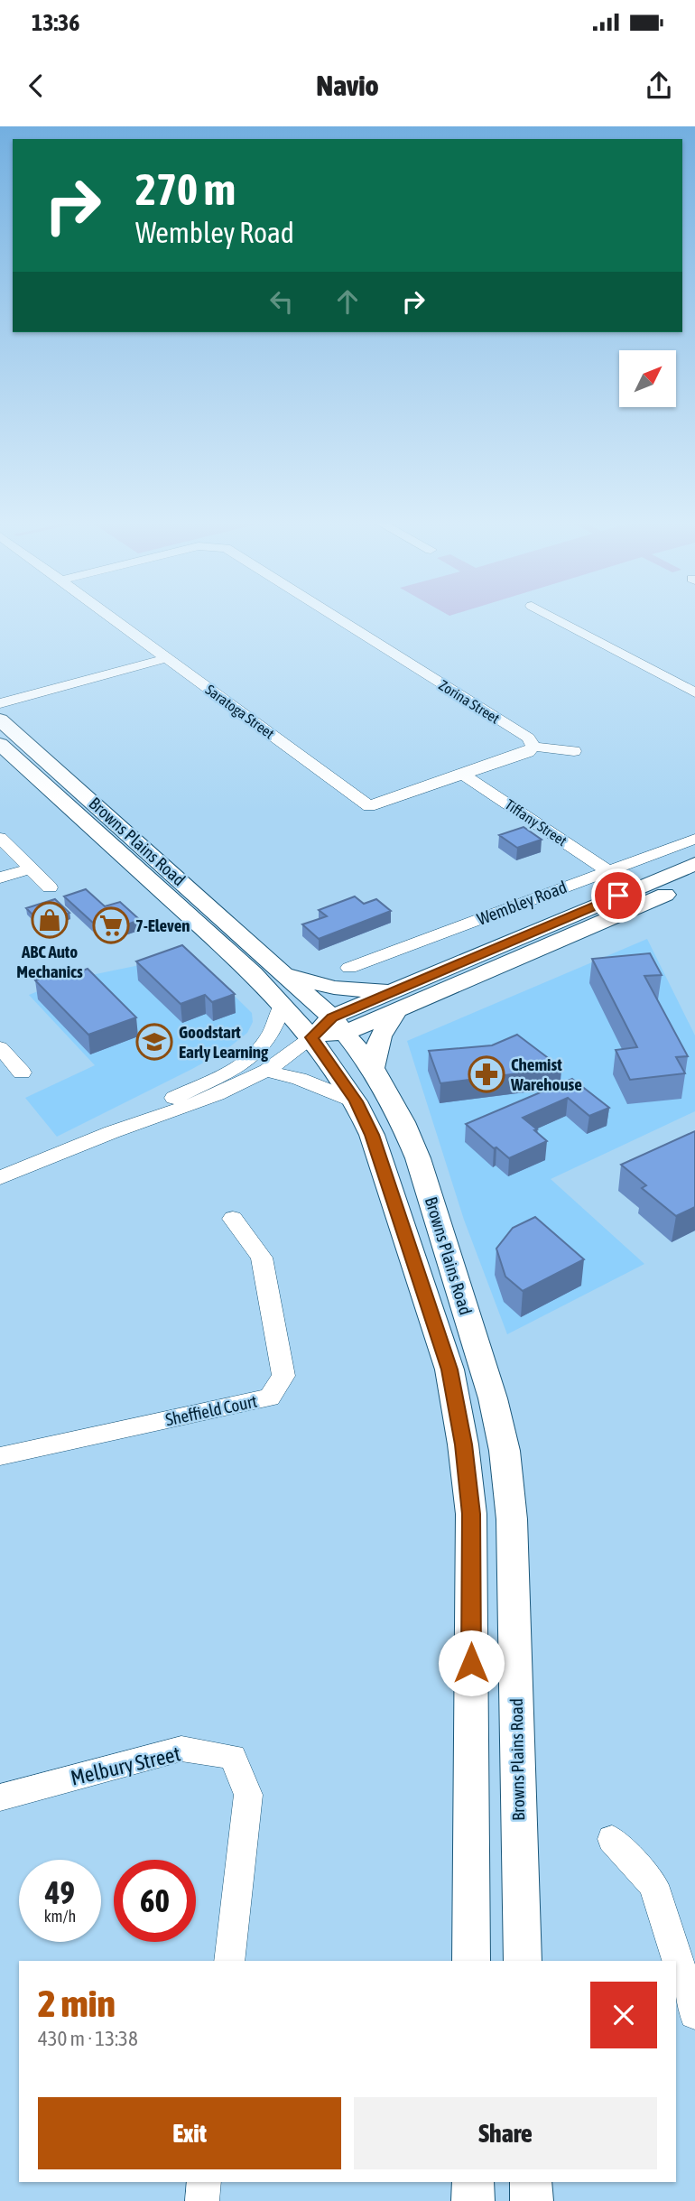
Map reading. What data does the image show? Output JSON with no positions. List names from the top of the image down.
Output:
{
  "streets": {
    "main road": ["Browns Plains Road", "Wembley Road"],
    "street": [
      "Zorina Street",
      "Saratoga Street",
      "Tiffany Street",
      "Sheffield Court",
      "Melbury Street"
    ]
  },
  "crossings": [
    ["Saratoga Street", "Tiffany Street"],
    ["Tiffany Street", "Wembley Road"],
    ["Browns Plains Road", "Wembley Road"]
  ],
  "places": {
    "shop": ["ABC Auto Mechanics"],
    "supermarket": ["7-Eleven"],
    "school or university": ["Goodstart Early Learning"],
    "pharmacy": ["Chemist Warehouse"]
  },
  "north": "top right",
  "page": {
    "status": "13:36",
    "header": "Navio",
    "turn": ["270 m", "Wembley Road"],
    "speed": "49 km/h",
    "limit": "60",
    "heading": ["2 min", "430 m · 13:38"],
    "buttons": ["Exit", "Share"]
  }
}
